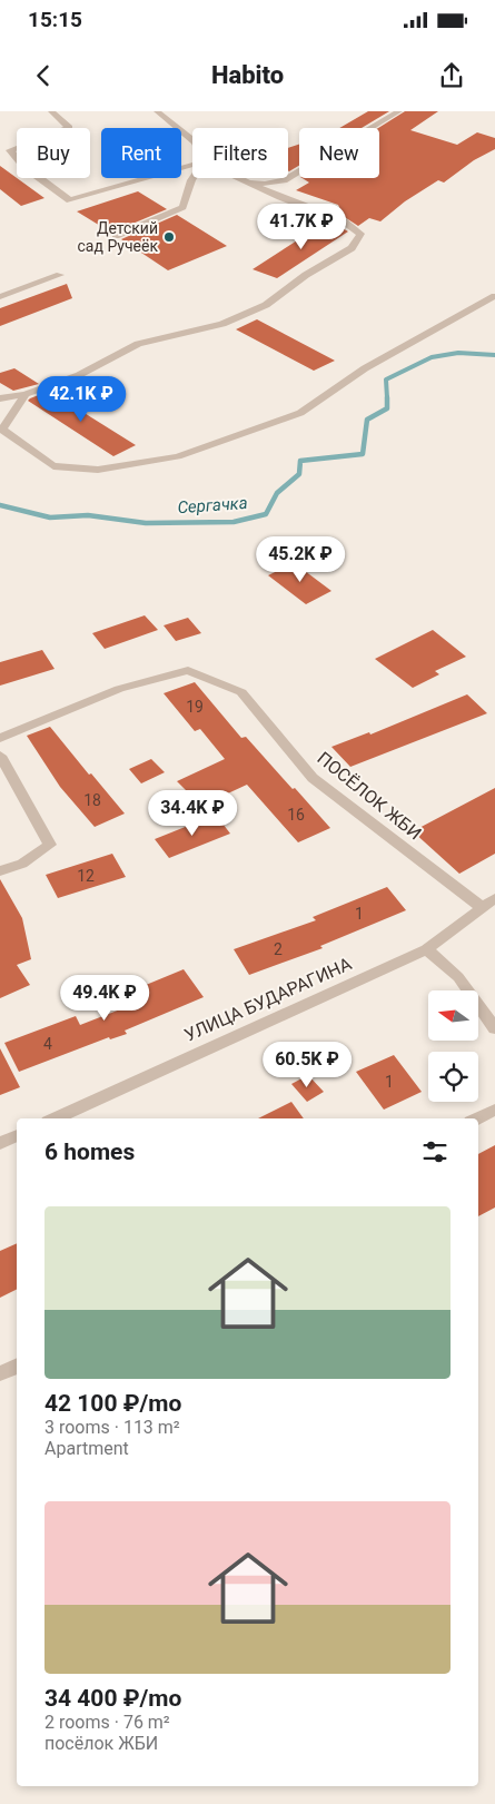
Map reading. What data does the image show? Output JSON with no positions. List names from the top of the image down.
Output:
{
  "streets": {
    "street": ["ПОСЁЛОК ЖБИ", "УЛИЦА БУДАРАГИНА"]
  },
  "crossings": [
    ["ПОСЁЛОК ЖБИ", "УЛИЦА БУДАРАГИНА"]
  ],
  "water": ["Сергачка"],
  "places": ["Детский сад Ручеёк"],
  "house_numbers": [
    "19",
    "18",
    "16",
    "12",
    "1",
    "2",
    "4",
    "1"
  ],
  "north": "left",
  "page": {
    "status": "15:15",
    "header": "Habito",
    "chip": [
      "Buy",
      "Rent",
      "Filters",
      "New"
    ],
    "price": [
      "41.7K ₽",
      "42.1K ₽",
      "45.2K ₽",
      "34.4K ₽",
      "49.4K ₽",
      "60.5K ₽"
    ],
    "heading": "6 homes",
    "list": [
      {
        "name": "42 100 ₽/mo",
        "note": "3 rooms · 113 m² · Apartment"
      },
      {
        "name": "34 400 ₽/mo",
        "note": "2 rooms · 76 m² · посёлок ЖБИ"
      }
    ]
  }
}
